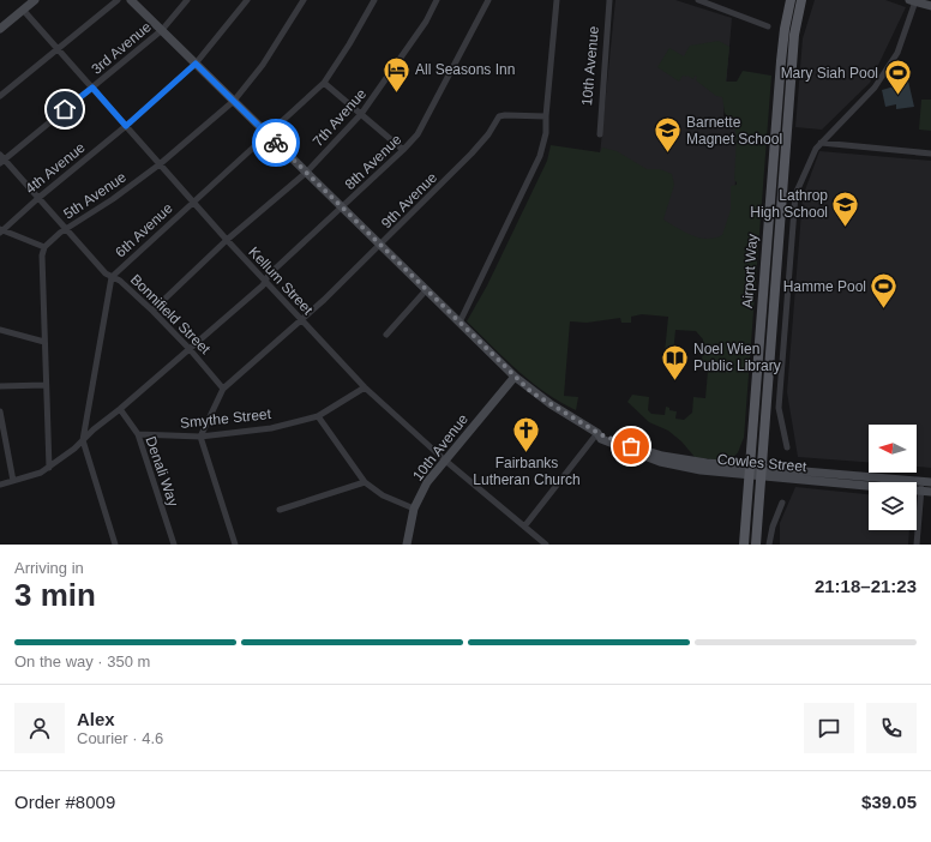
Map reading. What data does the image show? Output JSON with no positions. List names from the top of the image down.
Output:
{
  "streets": {
    "main road": ["10th Avenue", "Airport Way", "Cowles Street"],
    "street": [
      "3rd Avenue",
      "7th Avenue",
      "8th Avenue",
      "4th Avenue",
      "5th Avenue",
      "9th Avenue",
      "6th Avenue",
      "Kellum Street",
      "Bonnifield Street",
      "Smythe Street",
      "Denali Way"
    ]
  },
  "crossings": [
    ["3rd Avenue", "Kellum Street"],
    ["3rd Avenue", "Bonnifield Street"],
    ["3rd Avenue", "Cowles Street"],
    ["10th Avenue", "Kellum Street"],
    ["10th Avenue", "Cowles Street"],
    ["7th Avenue", "Kellum Street"],
    ["7th Avenue", "Bonnifield Street"],
    ["7th Avenue", "Cowles Street"],
    ["8th Avenue", "6th Avenue"],
    ["8th Avenue", "Kellum Street"],
    ["8th Avenue", "Bonnifield Street"],
    ["8th Avenue", "Cowles Street"],
    ["8th Avenue", "Denali Way"],
    ["4th Avenue", "Kellum Street"],
    ["4th Avenue", "Bonnifield Street"],
    ["4th Avenue", "Cowles Street"],
    ["5th Avenue", "Kellum Street"],
    ["5th Avenue", "Bonnifield Street"],
    ["5th Avenue", "Cowles Street"],
    ["9th Avenue", "Kellum Street"],
    ["9th Avenue", "Bonnifield Street"],
    ["9th Avenue", "Smythe Street"],
    ["9th Avenue", "Cowles Street"],
    ["6th Avenue", "Kellum Street"],
    ["6th Avenue", "Bonnifield Street"],
    ["6th Avenue", "Cowles Street"],
    ["Airport Way", "Cowles Street"],
    ["Kellum Street", "Smythe Street"],
    ["Smythe Street", "Denali Way"]
  ],
  "places": {
    "hotel": ["All Seasons Inn"],
    "sports": ["Mary Siah Pool", "Hamme Pool"],
    "school or university": ["Barnette Magnet School", "Lathrop High School"],
    "library": ["Noel Wien Public Library"],
    "church": ["Fairbanks Lutheran Church"]
  },
  "north": "left",
  "page": {
    "heading": ["3 min", "Arriving in", "21:18–21:23"],
    "panel": [
      "Alex",
      "Courier · 4.6",
      "Order #8009",
      "$39.05"
    ],
    "bar": "On the way · 350 m"
  }
}
